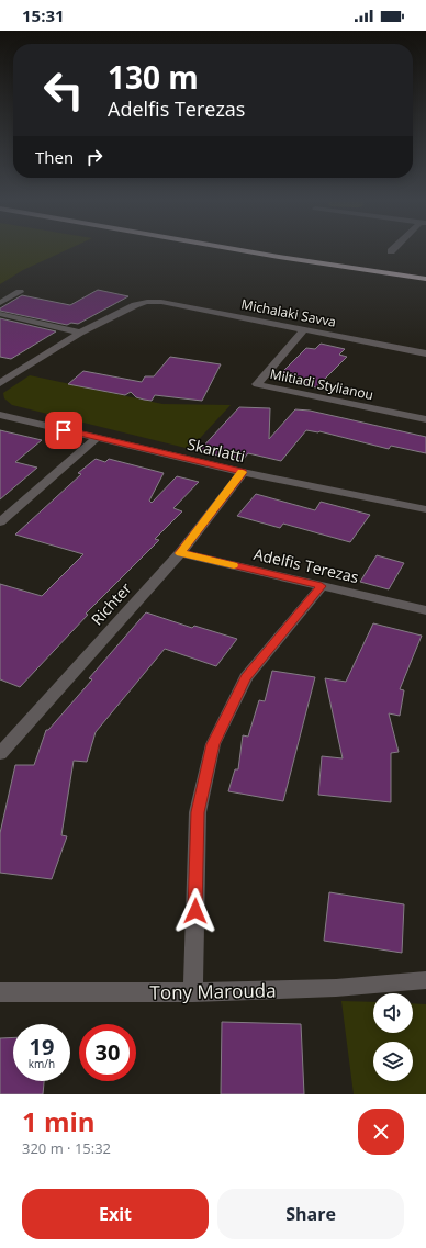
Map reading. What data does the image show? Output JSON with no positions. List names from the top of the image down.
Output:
{
  "streets": {
    "street": [
      "Michalaki Savva",
      "Miltiadi Stylianou",
      "Skarlatti",
      "Adelfis Terezas",
      "Richter",
      "Tony Marouda"
    ]
  },
  "crossings": [
    ["Michalaki Savva", "Miltiadi Stylianou"],
    ["Skarlatti", "Richter"],
    ["Adelfis Terezas", "Richter"]
  ],
  "page": {
    "status": "15:31",
    "turn": ["130 m", "Adelfis Terezas"],
    "then": "Then",
    "speed": "19 km/h",
    "limit": "30",
    "heading": ["1 min", "320 m · 15:32"],
    "buttons": ["Exit", "Share"]
  }
}
